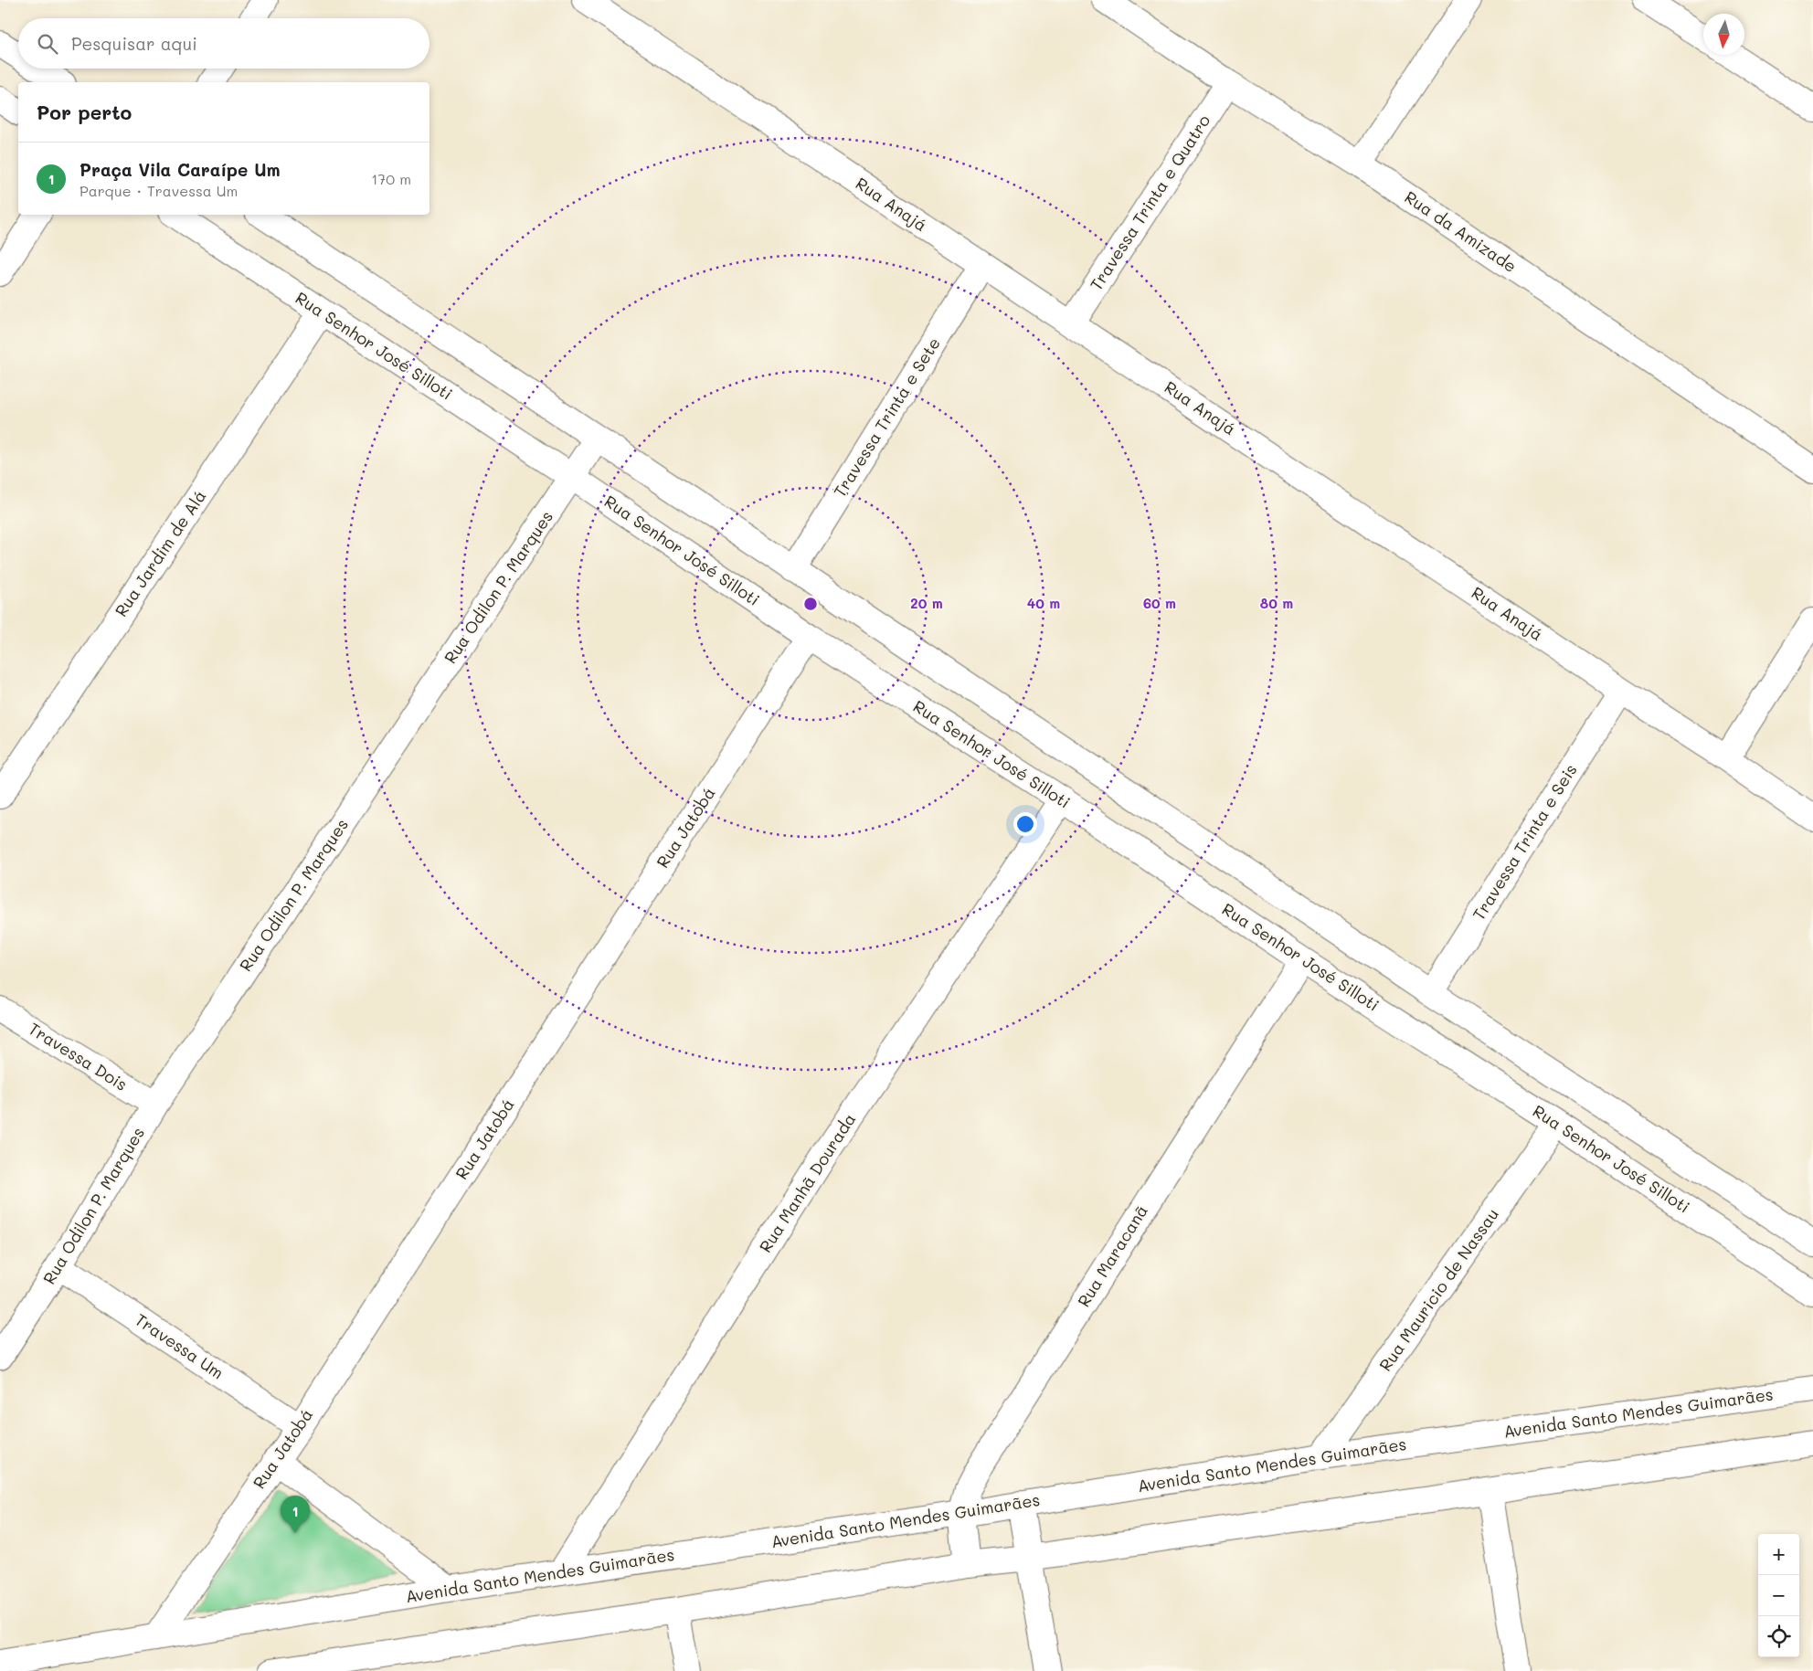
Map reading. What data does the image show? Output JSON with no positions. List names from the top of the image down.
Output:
{
  "streets": {
    "street": [
      "Travessa Trinta e Quatro",
      "Rua Anajá",
      "Rua da Amizade",
      "Rua Senhor José Silloti",
      "Travessa Trinta e Sete",
      "Rua Jardim de Alá",
      "Rua Odilon P. Marques",
      "Rua Jatobá",
      "Travessa Trinta e Seis",
      "Travessa Dois",
      "Rua Manhã Dourada",
      "Rua Maracanã",
      "Rua Mauricio de Nassau",
      "Travessa Um",
      "Avenida Santo Mendes Guimarães"
    ]
  },
  "crossings": [
    ["Travessa Trinta e Quatro", "Rua Anajá"],
    ["Travessa Trinta e Quatro", "Rua da Amizade"],
    ["Rua Anajá", "Travessa Trinta e Sete"],
    ["Rua Anajá", "Travessa Trinta e Seis"],
    ["Rua Senhor José Silloti", "Rua Jardim de Alá"],
    ["Rua Senhor José Silloti", "Rua Odilon P. Marques"],
    ["Rua Senhor José Silloti", "Rua Jatobá"],
    ["Rua Senhor José Silloti", "Rua Manhã Dourada"],
    ["Rua Senhor José Silloti", "Rua Maracanã"],
    ["Rua Senhor José Silloti", "Rua Mauricio de Nassau"],
    ["Rua Odilon P. Marques", "Travessa Dois"],
    ["Rua Odilon P. Marques", "Travessa Um"],
    ["Rua Jatobá", "Travessa Um"],
    ["Rua Jatobá", "Avenida Santo Mendes Guimarães"],
    ["Rua Manhã Dourada", "Avenida Santo Mendes Guimarães"],
    ["Rua Maracanã", "Avenida Santo Mendes Guimarães"],
    ["Rua Mauricio de Nassau", "Avenida Santo Mendes Guimarães"]
  ],
  "north": "bottom",
  "page": {
    "search": "Pesquisar aqui",
    "heading": "Por perto",
    "list": [
      {
        "mark": "1",
        "name": "Praça Vila Caraípe Um",
        "note": "Parque · Travessa Um",
        "value": "170 m"
      }
    ],
    "pins": "1",
    "map_buttons": ["+", "−"]
  },
  "rings": [
    "20 m",
    "40 m",
    "60 m",
    "80 m"
  ]
}
